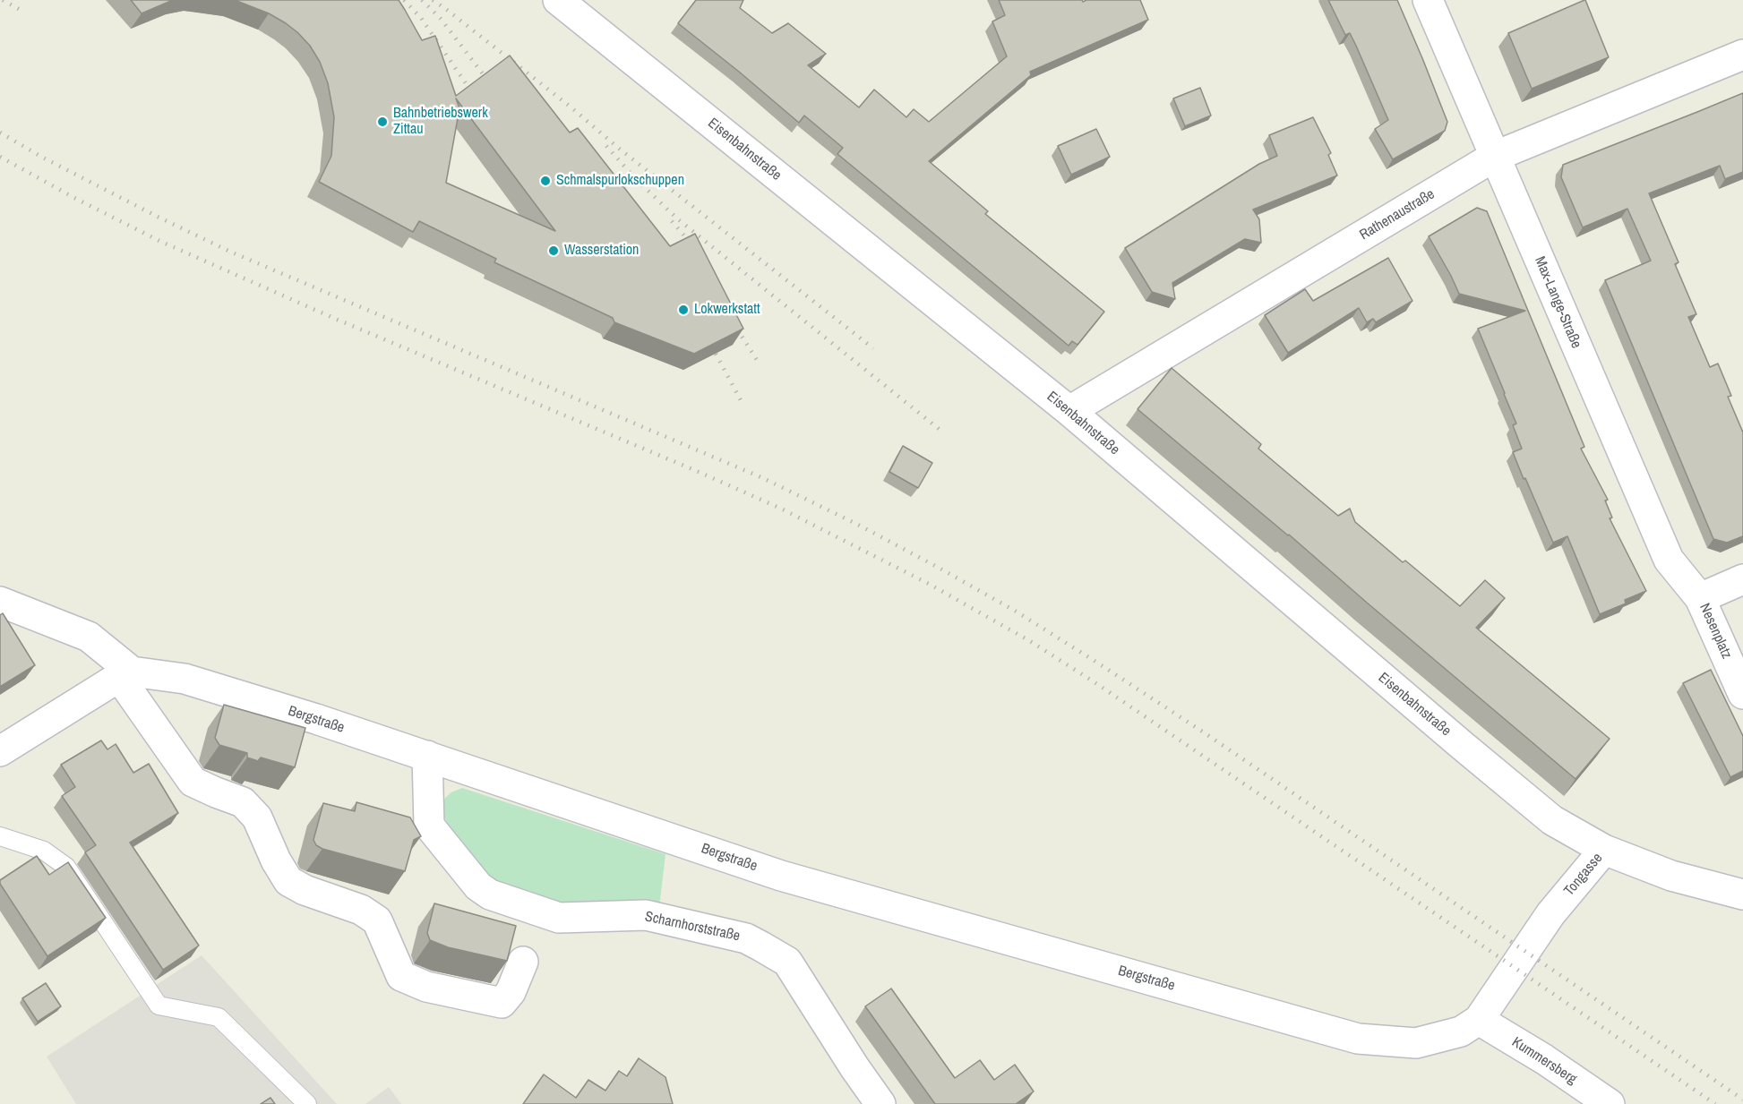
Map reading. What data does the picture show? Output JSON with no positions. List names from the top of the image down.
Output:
{
  "streets": {
    "street": [
      "Eisenbahnstraße",
      "Rathenaustraße",
      "Max-Lange-Straße",
      "Nesenplatz",
      "Bergstraße",
      "Tongasse",
      "Scharnhorststraße",
      "Kummersberg"
    ]
  },
  "crossings": [
    ["Eisenbahnstraße", "Rathenaustraße"],
    ["Eisenbahnstraße", "Tongasse"],
    ["Rathenaustraße", "Max-Lange-Straße"],
    ["Max-Lange-Straße", "Nesenplatz"],
    ["Bergstraße", "Tongasse"],
    ["Bergstraße", "Scharnhorststraße"],
    ["Bergstraße", "Kummersberg"],
    ["Tongasse", "Kummersberg"]
  ],
  "places": [
    "Bahnbetriebswerk Zittau",
    "Schmalspurlokschuppen",
    "Wasserstation",
    "Lokwerkstatt"
  ]
}
